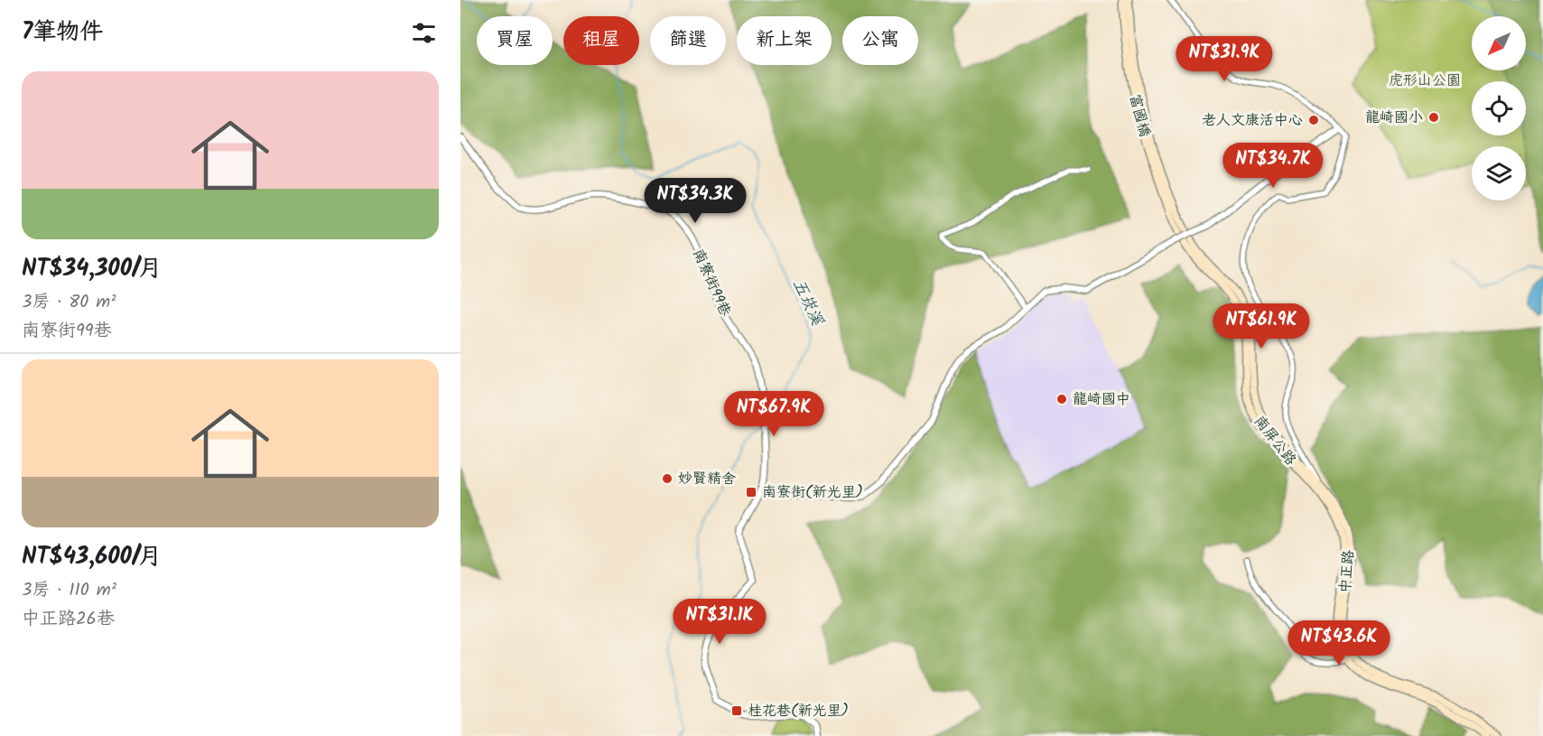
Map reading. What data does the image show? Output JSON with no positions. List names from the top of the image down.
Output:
{
  "streets": {
    "main road": ["富國橋", "南屏公路", "中正路"],
    "street": ["南寮街99巷"]
  },
  "crossings": [
    ["富國橋", "南屏公路"],
    ["南屏公路", "中正路"]
  ],
  "water": ["五崁溪"],
  "parks": ["虎形山公園"],
  "places": {
    "other": [
      "龍崎國小",
      "老人文康活中心",
      "龍崎國中",
      "妙賢精舍"
    ],
    "transit": ["南寮街(新光里)", "桂花巷(新光里)"]
  },
  "north": "bottom left",
  "page": {
    "heading": "7筆物件",
    "chip": [
      "買屋",
      "租屋",
      "篩選",
      "新上架",
      "公寓"
    ],
    "price": [
      "NT$31.9K",
      "NT$34.7K",
      "NT$34.3K",
      "NT$61.9K",
      "NT$67.9K",
      "NT$31.1K",
      "NT$43.6K"
    ],
    "list": [
      {
        "name": "NT$34,300/月",
        "note": "3房 · 80 m² · 南寮街99巷"
      },
      {
        "name": "NT$43,600/月",
        "note": "3房 · 110 m² · 中正路26巷"
      }
    ]
  }
}
